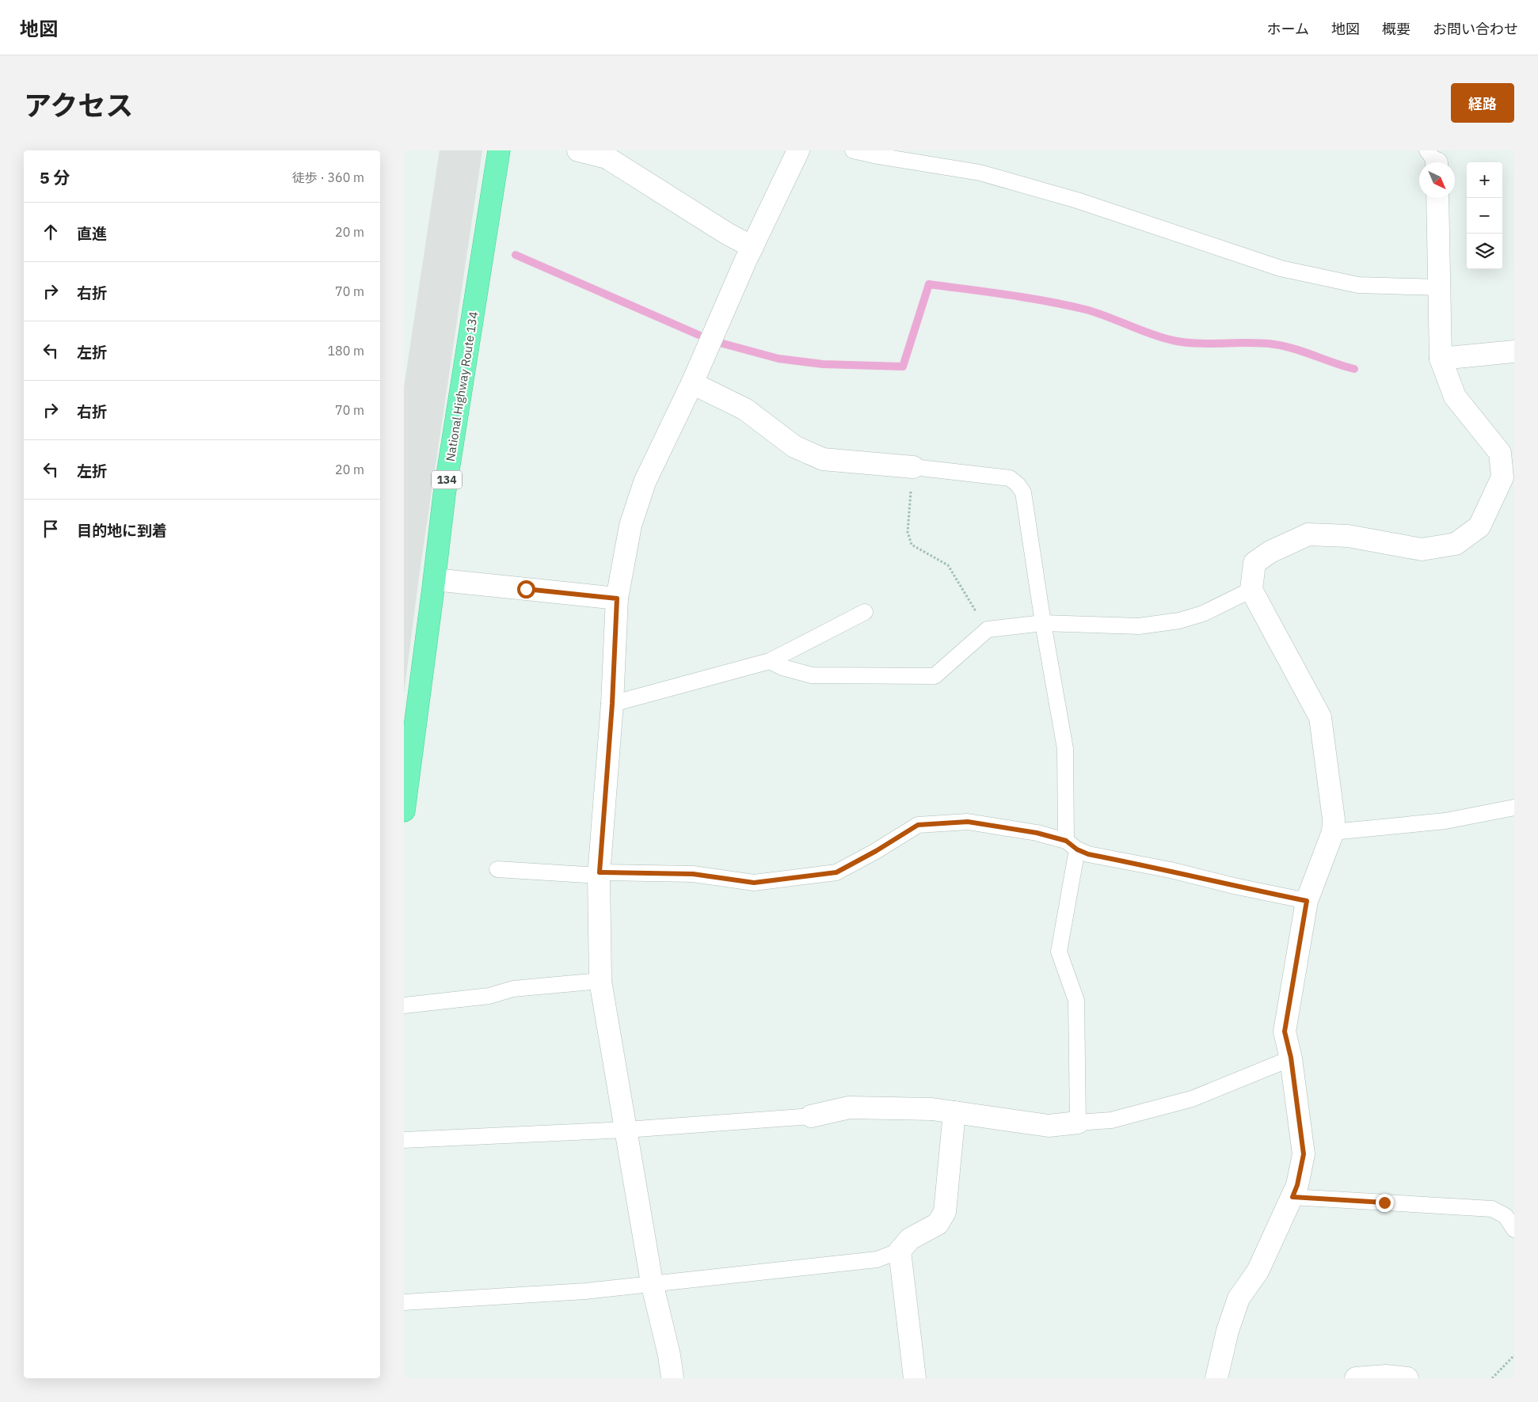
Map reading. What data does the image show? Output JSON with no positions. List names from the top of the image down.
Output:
{
  "streets": {
    "highway": ["National Highway Route 134", "134"]
  },
  "north": "bottom right",
  "page": {
    "header": "地図",
    "nav": [
      "ホーム",
      "地図",
      "概要",
      "お問い合わせ"
    ],
    "title": "アクセス",
    "buttons": "経路",
    "heading": ["5 分", "徒歩 · 360 m"],
    "map_buttons": ["+", "−"],
    "list": [
      ["直進", "20 m"],
      ["右折", "70 m"],
      ["左折", "180 m"],
      ["右折", "70 m"],
      ["左折", "20 m"],
      "目的地に到着"
    ]
  }
}
